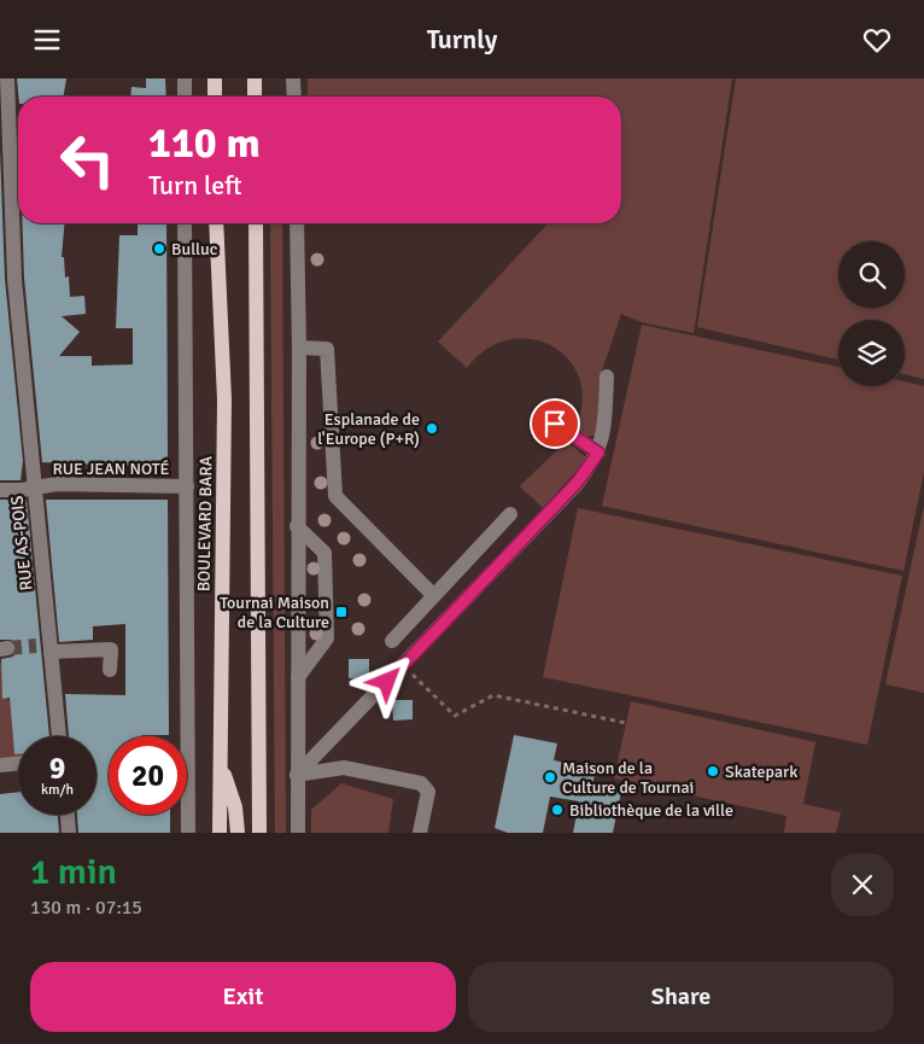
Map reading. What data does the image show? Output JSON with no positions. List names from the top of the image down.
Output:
{
  "streets": {
    "main road": ["BOULEVARD BARA"],
    "street": ["RUE JEAN NOTÉ", "RUE AS-POIS"]
  },
  "crossings": [
    ["RUE JEAN NOTÉ", "BOULEVARD BARA"],
    ["RUE JEAN NOTÉ", "RUE AS-POIS"]
  ],
  "places": {
    "other": [
      "Bulluc",
      "Esplanade de l'Europe (P+R)",
      "Skatepark",
      "Maison de la Culture de Tournai",
      "Bibliothèque de la ville"
    ],
    "transit": ["Tournai Maison de la Culture"]
  },
  "page": {
    "header": "Turnly",
    "turn": ["110 m", "Turn left"],
    "speed": "9 km/h",
    "limit": "20",
    "heading": ["1 min", "130 m · 07:15"],
    "buttons": ["Exit", "Share"]
  }
}
